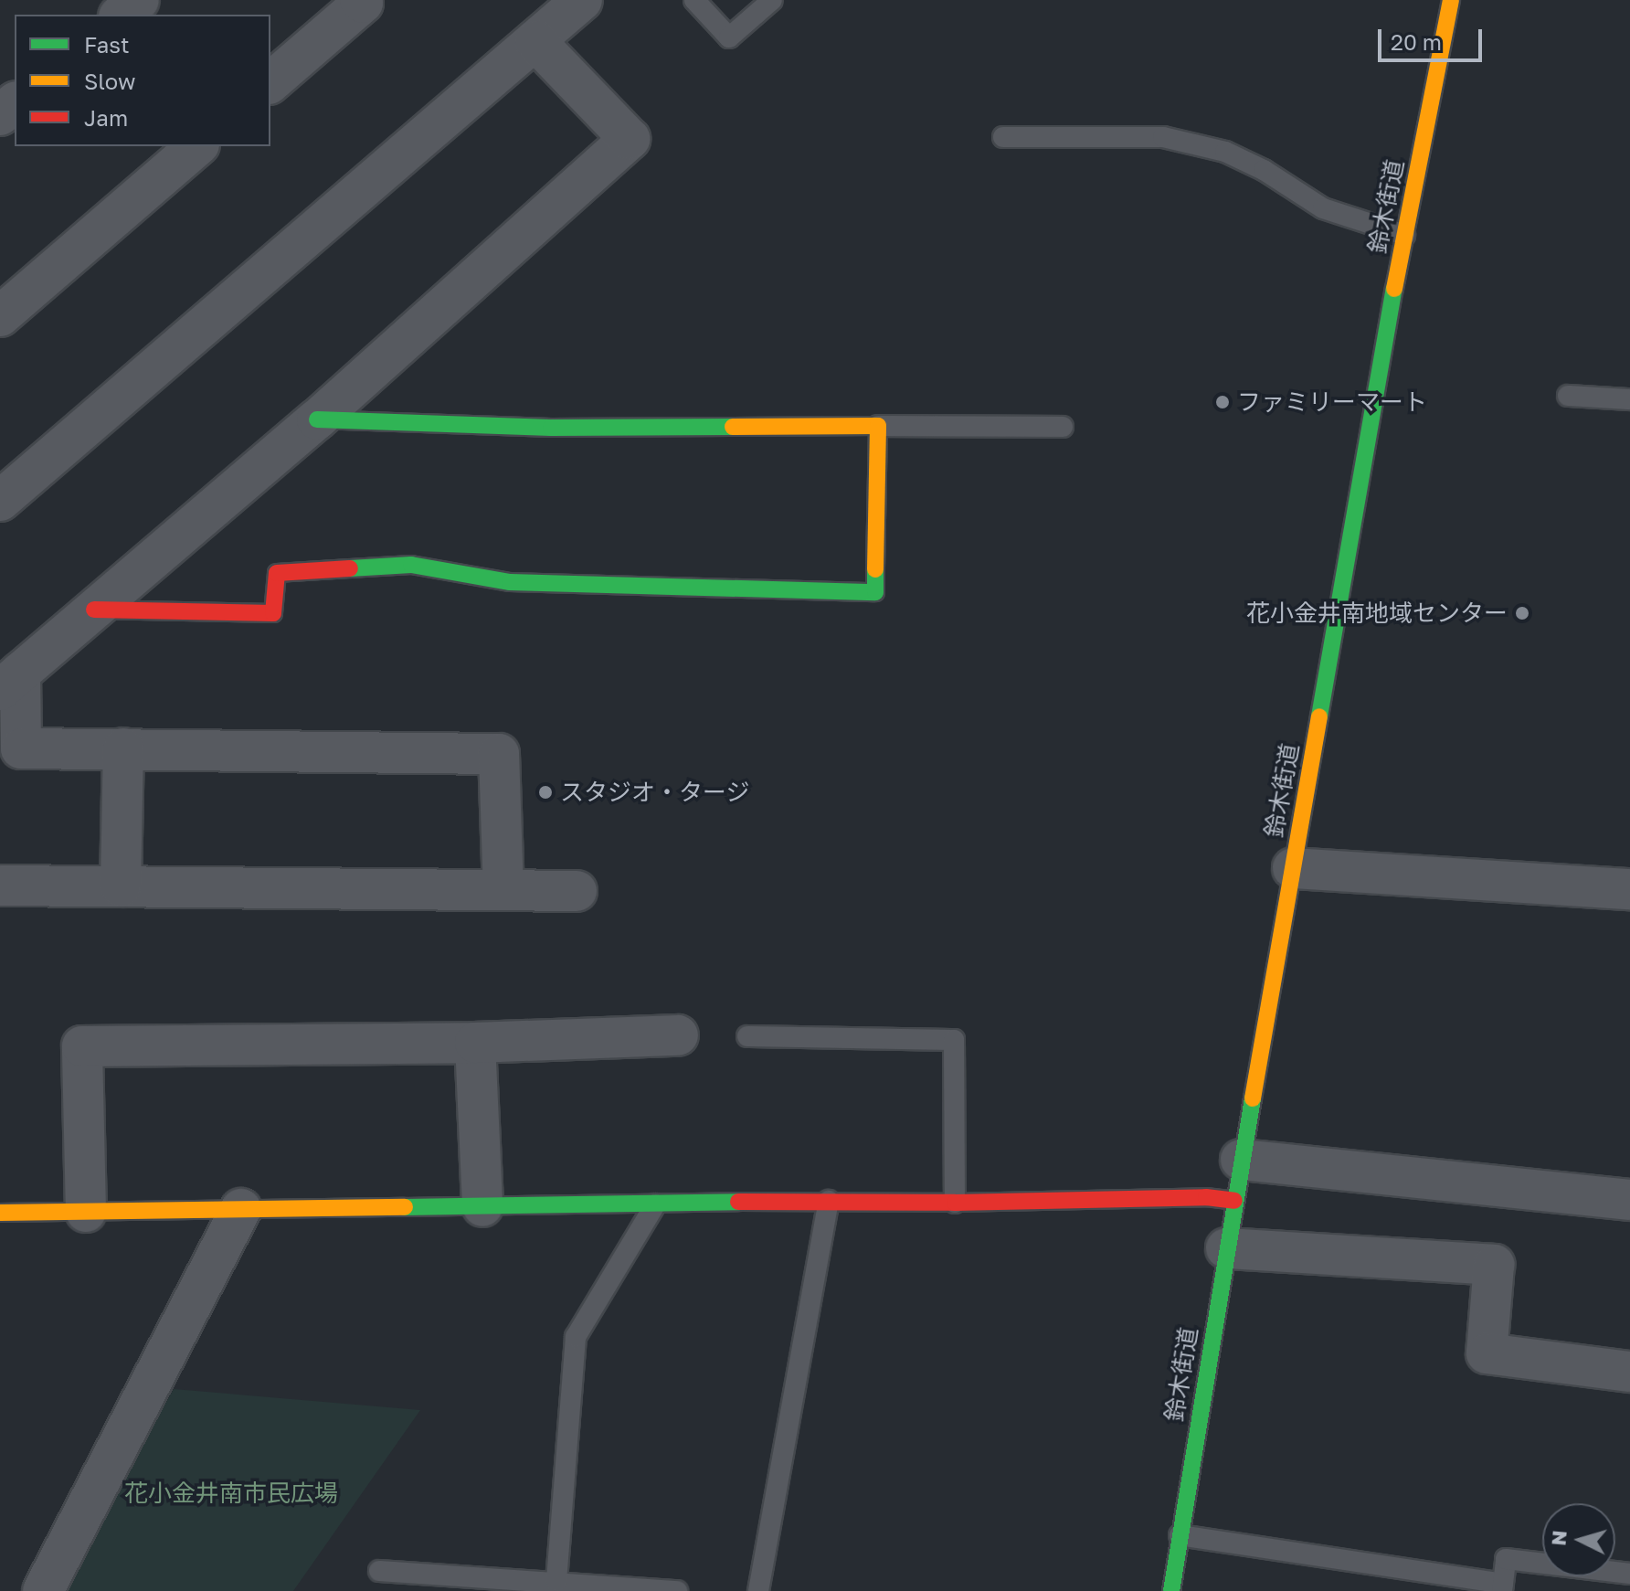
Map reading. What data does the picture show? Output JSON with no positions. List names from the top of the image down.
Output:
{
  "streets": {
    "street": ["鈴木街道"]
  },
  "parks": ["花小金井南市民広場"],
  "places": ["ファミリーマート", "花小金井南地域センター", "スタジオ・タージ"],
  "legend": ["Fast", "Slow", "Jam"],
  "scale_bar": "20 m",
  "north": "left"
}
